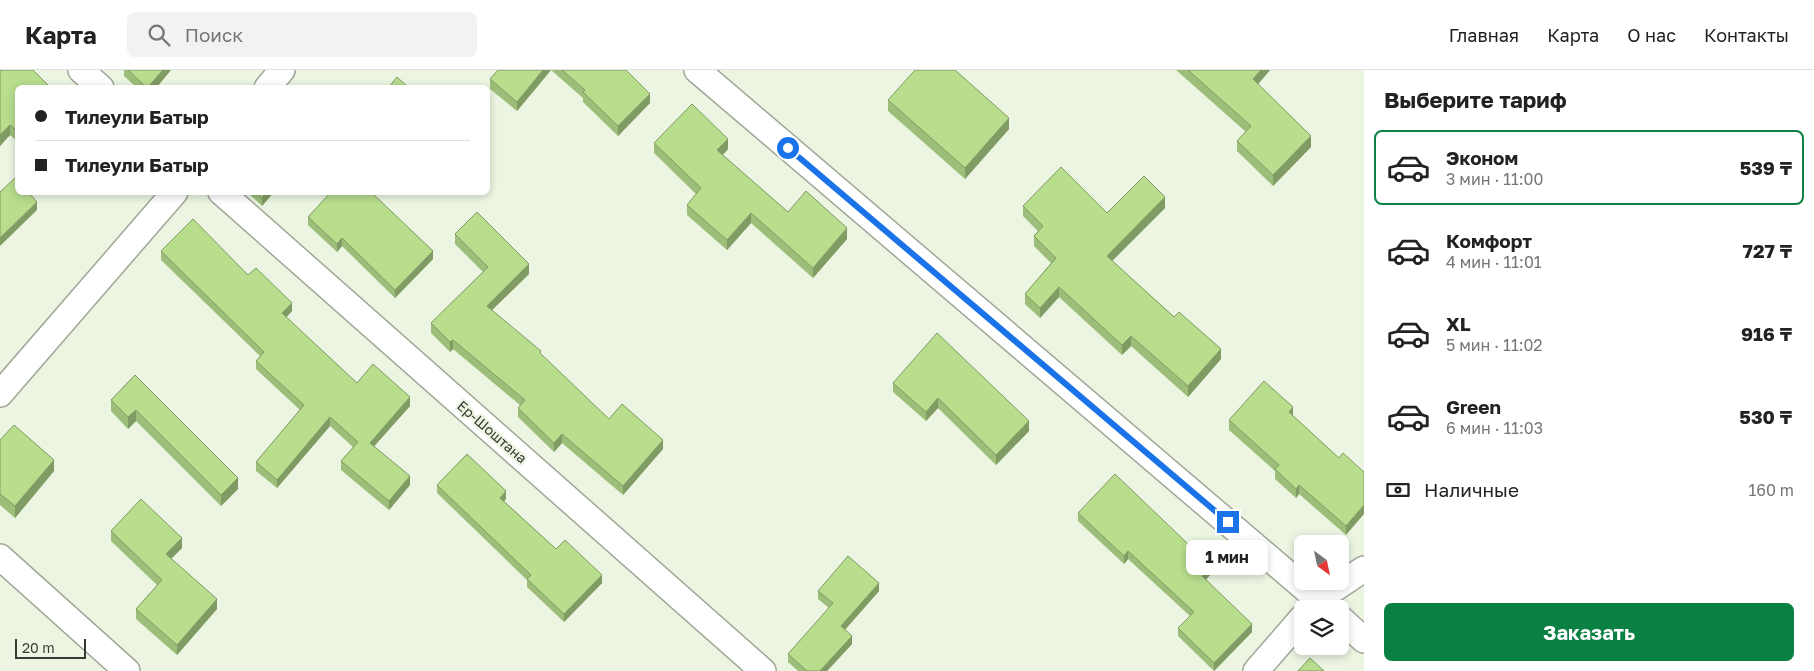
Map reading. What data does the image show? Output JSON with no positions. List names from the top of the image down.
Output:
{
  "streets": {
    "street": ["Ер-Шоштана"]
  },
  "scale_bar": "20 m",
  "north": "bottom right",
  "page": {
    "header": "Карта",
    "search": "Поиск",
    "nav": [
      "Главная",
      "Карта",
      "О нас",
      "Контакты"
    ],
    "heading": "Выберите тариф",
    "banner": ["Тилеули Батыр", "Тилеули Батыр"],
    "list": [
      {
        "name": "Эконом",
        "note": "3 мин · 11:00",
        "value": "539 ₸"
      },
      {
        "name": "Комфорт",
        "note": "4 мин · 11:01",
        "value": "727 ₸"
      },
      {
        "name": "XL",
        "note": "5 мин · 11:02",
        "value": "916 ₸"
      },
      {
        "name": "Green",
        "note": "6 мин · 11:03",
        "value": "530 ₸"
      }
    ],
    "pay": ["Наличные", "160 m"],
    "bubble": "1 мин",
    "buttons": "Заказать",
    "scale": "20 m"
  }
}
